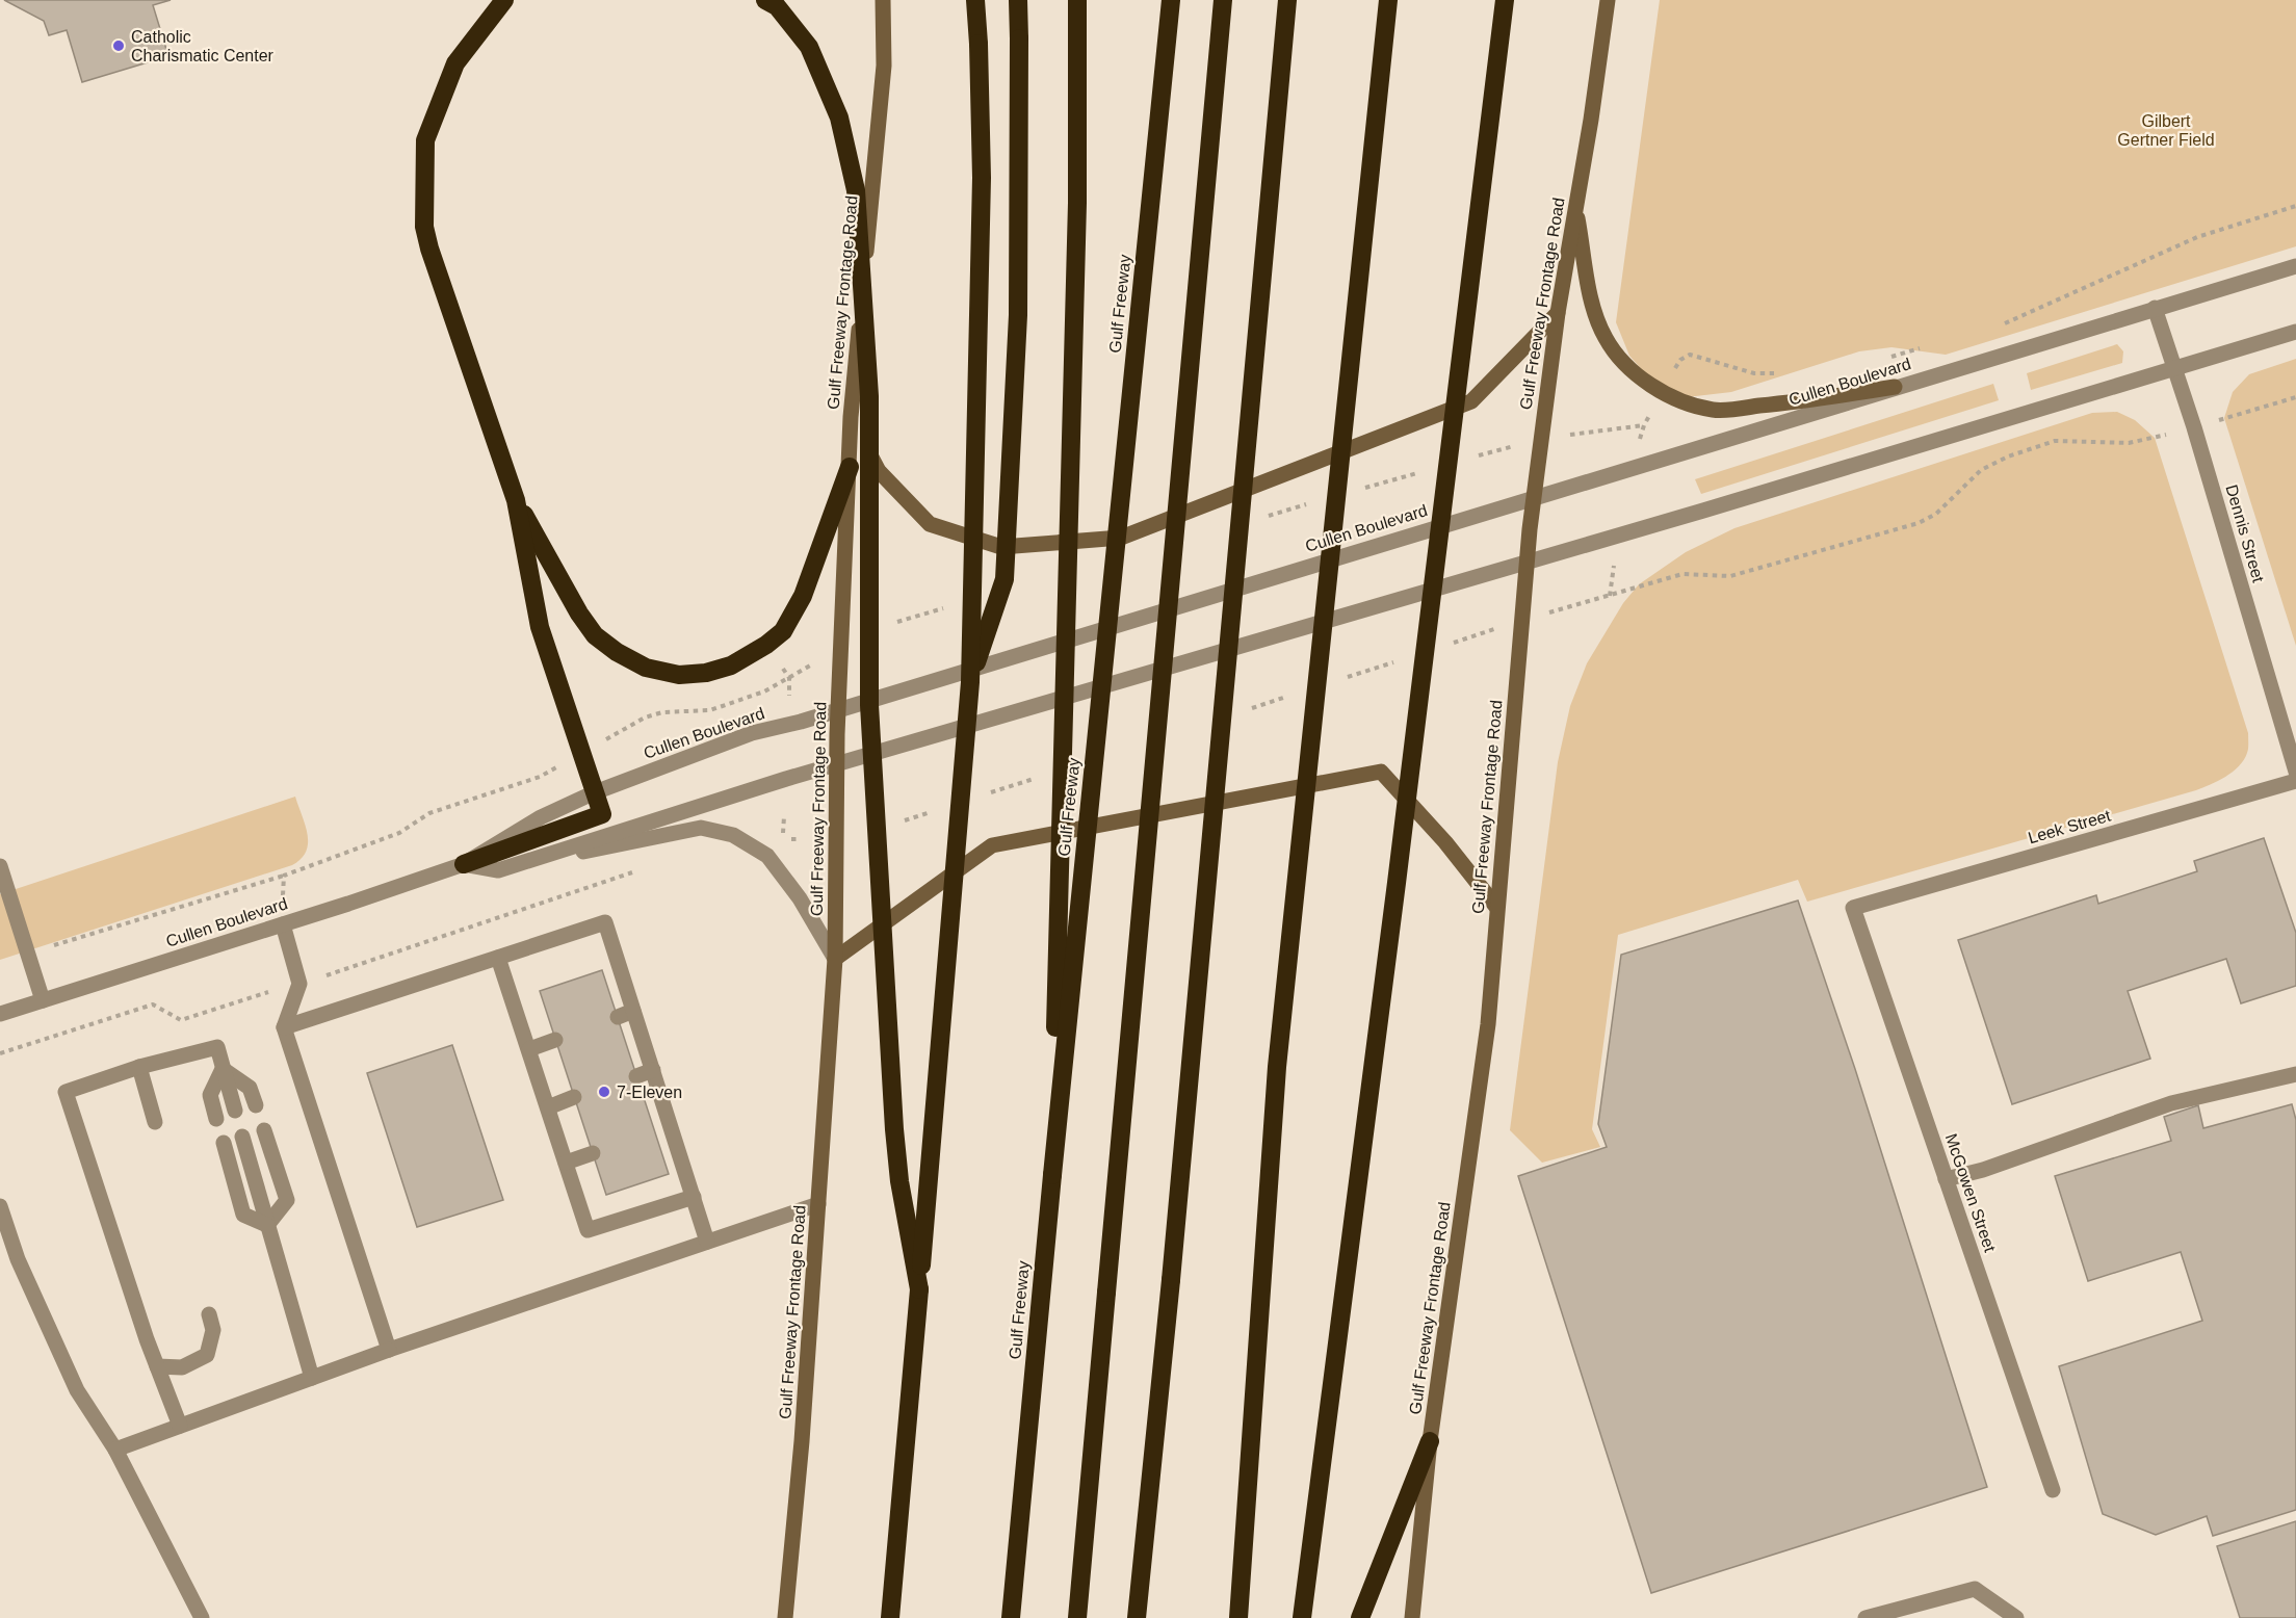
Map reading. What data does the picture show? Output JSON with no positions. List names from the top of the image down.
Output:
{
  "streets": {
    "highway": ["Gulf Freeway"],
    "main road": ["Gulf Freeway Frontage Road"],
    "street": [
      "Cullen Boulevard",
      "Dennis Street",
      "Leek Street",
      "McGowen Street"
    ]
  },
  "crossings": [
    ["Gulf Freeway Frontage Road", "Cullen Boulevard"],
    ["Cullen Boulevard", "Dennis Street"],
    ["Leek Street", "McGowen Street"]
  ],
  "parks": ["Gilbert Gertner Field"],
  "places": ["Catholic Charismatic Center", "7-Eleven"]
}
